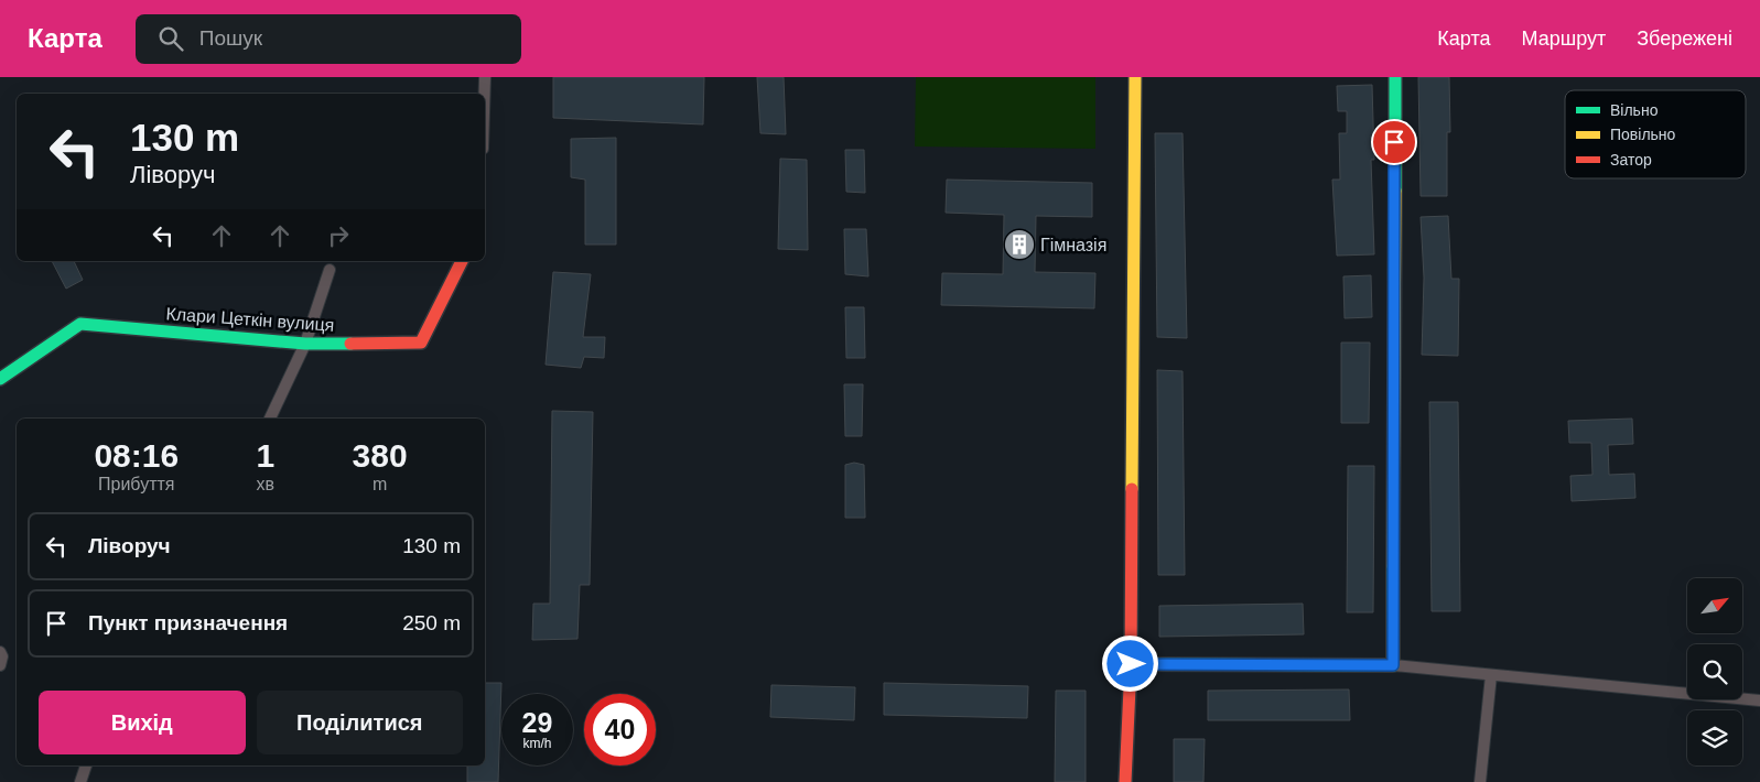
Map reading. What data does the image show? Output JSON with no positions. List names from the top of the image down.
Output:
{
  "streets": {
    "street": ["Клари Цеткін вулиця"]
  },
  "places": {
    "building": ["Гімназія"]
  },
  "legend": ["Вільно", "Повільно", "Затор"],
  "north": "top right",
  "page": {
    "header": "Карта",
    "search": "Пошук",
    "nav": ["Карта", "Маршрут", "Збережені"],
    "turn": ["130 m", "Ліворуч"],
    "eta": [
      "08:16",
      "Прибуття",
      "1",
      "хв",
      "380",
      "m"
    ],
    "list": [
      {
        "name": "Ліворуч",
        "value": "130 m"
      },
      {
        "name": "Пункт призначення",
        "value": "250 m"
      }
    ],
    "buttons": ["Вихід", "Поділитися"],
    "speed": "29 km/h",
    "limit": "40"
  }
}
